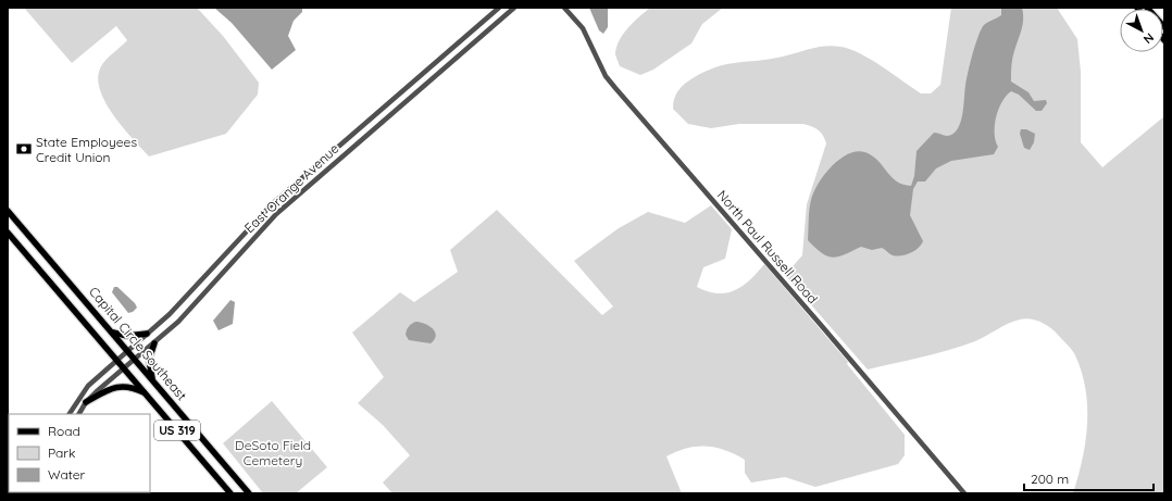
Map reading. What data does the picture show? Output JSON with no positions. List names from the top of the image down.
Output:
{
  "streets": {
    "main road": ["Capital Circle Southeast", "US 319"],
    "street": ["East Orange Avenue", "North Paul Russell Road"]
  },
  "crossings": [
    ["East Orange Avenue", "Capital Circle Southeast"]
  ],
  "parks": ["DeSoto Field Cemetery"],
  "places": {
    "bank": ["State Employees Credit Union"]
  },
  "legend": ["Road", "Park", "Water"],
  "scale_bar": "200 m",
  "north": "bottom right"
}
